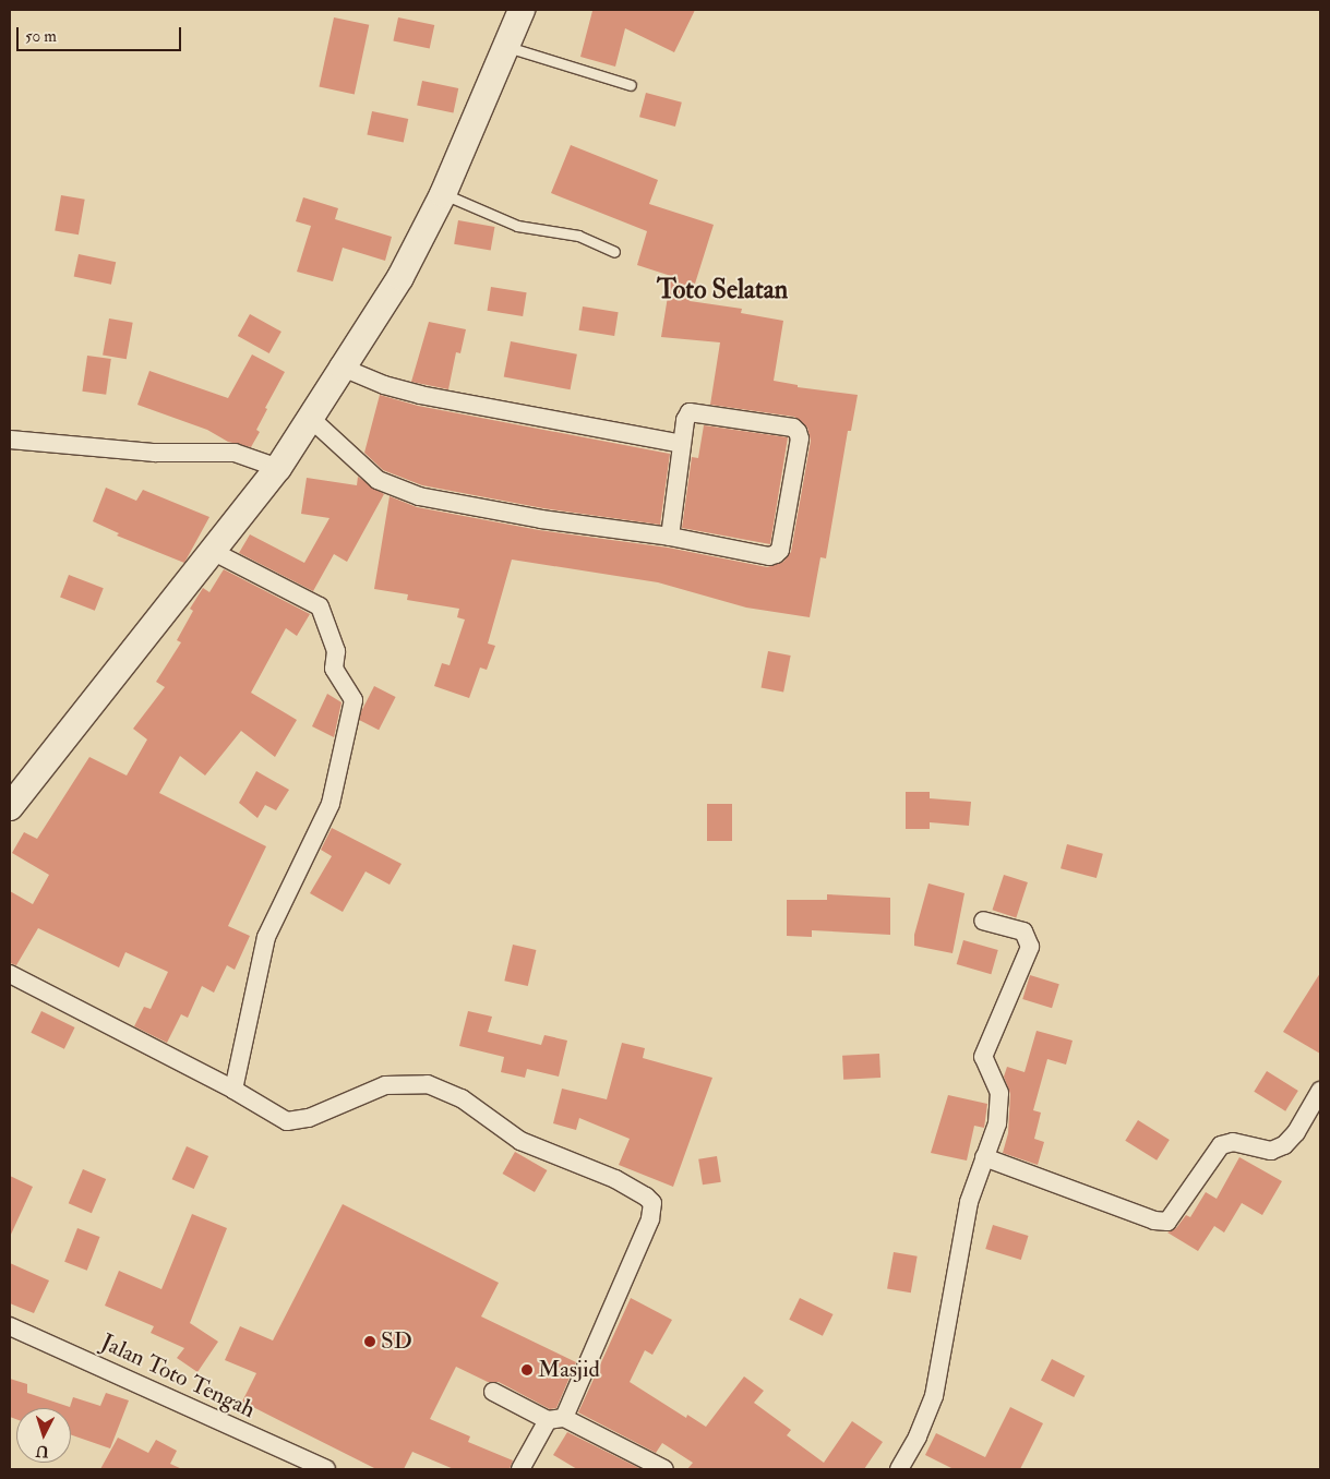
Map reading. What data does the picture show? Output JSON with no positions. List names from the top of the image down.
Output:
{
  "streets": {
    "street": ["Jalan Toto Tengah"]
  },
  "districts": ["Toto Selatan"],
  "places": ["SD", "Masjid"],
  "scale_bar": "50 m",
  "north": "bottom"
}
